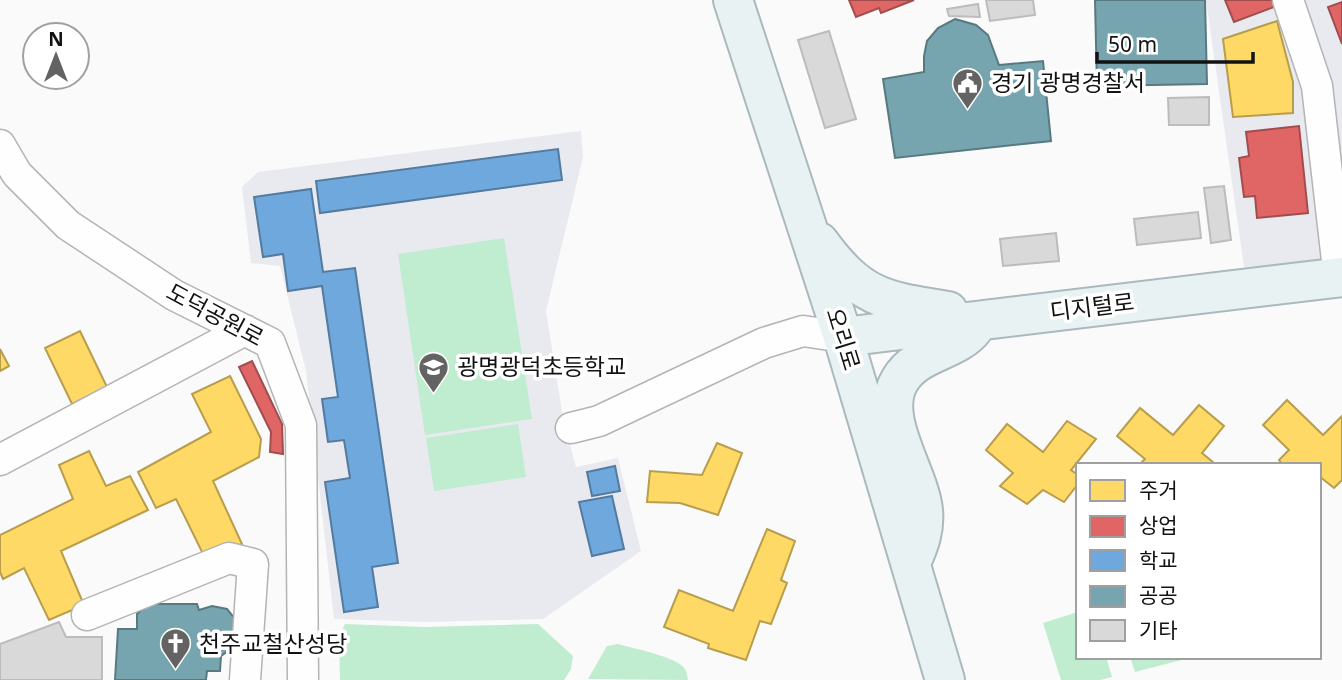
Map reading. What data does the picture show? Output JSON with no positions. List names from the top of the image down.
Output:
{
  "streets": {
    "main road": ["디지털로", "오리로"],
    "street": ["도덕공원로"]
  },
  "crossings": [
    ["디지털로", "오리로"]
  ],
  "places": {
    "public building": ["경기 광명경찰서"],
    "school or university": ["광명광덕초등학교"],
    "church": ["천주교철산성당"]
  },
  "legend": [
    "주거",
    "상업",
    "학교",
    "공공",
    "기타"
  ],
  "scale_bar": "50 m",
  "north": "top"
}
